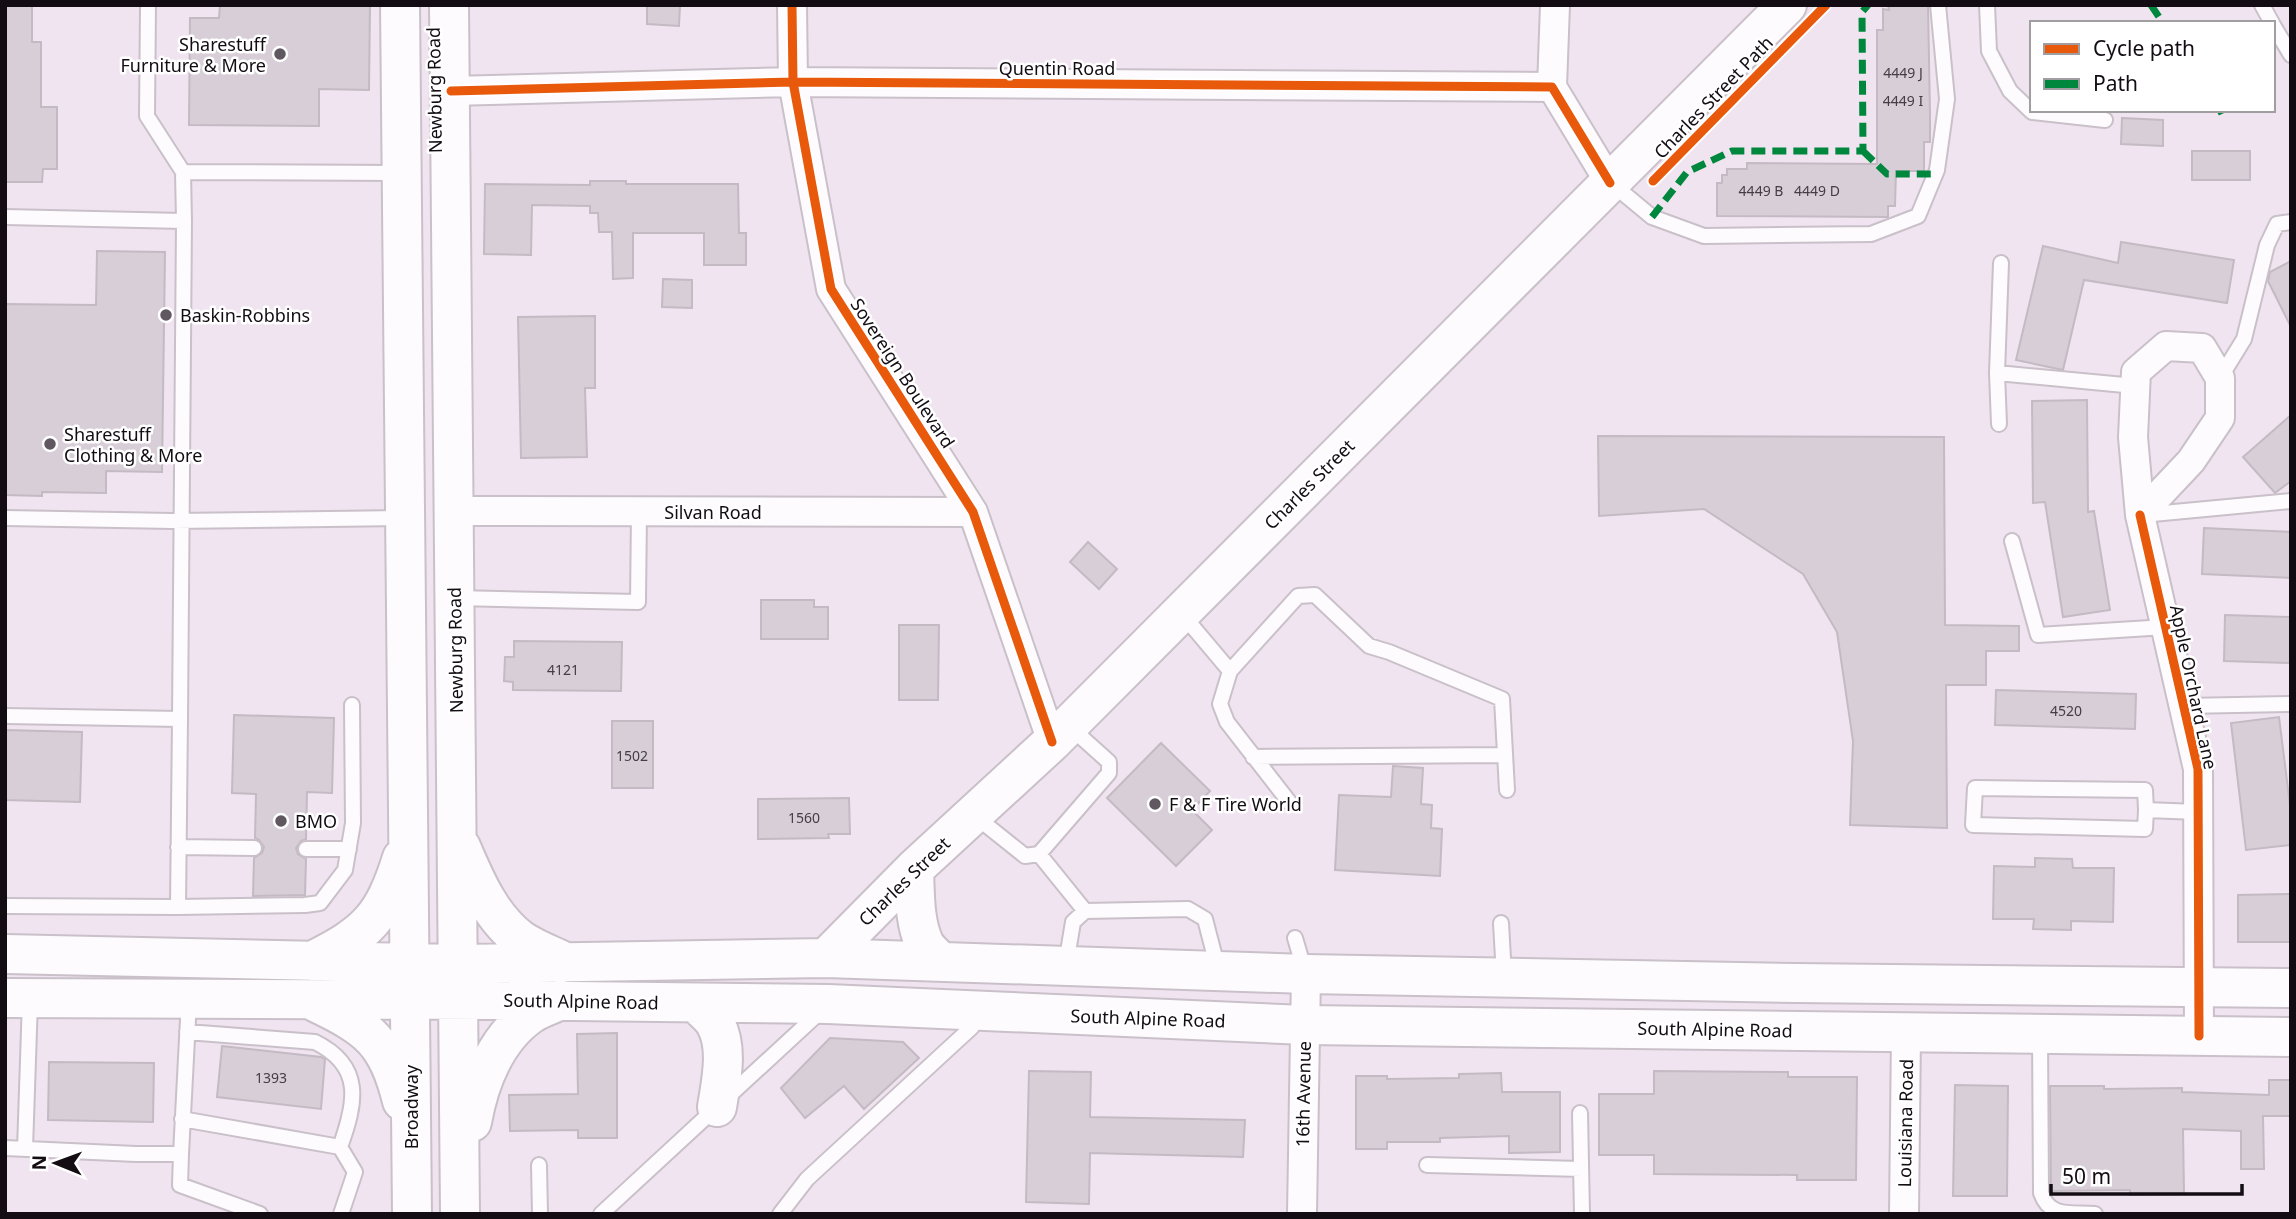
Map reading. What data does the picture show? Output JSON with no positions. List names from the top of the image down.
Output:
{
  "streets": {
    "main road": [
      "Newburg Road",
      "Charles Street",
      "South Alpine Road",
      "Broadway"
    ],
    "street": [
      "Quentin Road",
      "Sovereign Boulevard",
      "Silvan Road",
      "Apple Orchard Lane",
      "16th Avenue",
      "Louisiana Road"
    ],
    "cycle path": ["Charles Street Path"]
  },
  "crossings": [
    ["Quentin Road", "Newburg Road"],
    ["Quentin Road", "Sovereign Boulevard"],
    ["Newburg Road", "Silvan Road"],
    ["Newburg Road", "South Alpine Road"],
    ["Newburg Road", "Broadway"],
    ["Sovereign Boulevard", "Charles Street"],
    ["Sovereign Boulevard", "Silvan Road"],
    ["Charles Street", "South Alpine Road"],
    ["Apple Orchard Lane", "South Alpine Road"],
    ["South Alpine Road", "16th Avenue"],
    ["South Alpine Road", "Broadway"],
    ["South Alpine Road", "Louisiana Road"]
  ],
  "places": [
    "Sharestuff Furniture & More",
    "Baskin-Robbins",
    "Sharestuff Clothing & More",
    "F & F Tire World",
    "BMO"
  ],
  "house_numbers": [
    "4449 J",
    "4449 I",
    "4449 B",
    "4449 D",
    "4121",
    "4520",
    "1502",
    "1560",
    "1393"
  ],
  "legend": ["Cycle path", "Path"],
  "scale_bar": "50 m",
  "north": "left"
}
